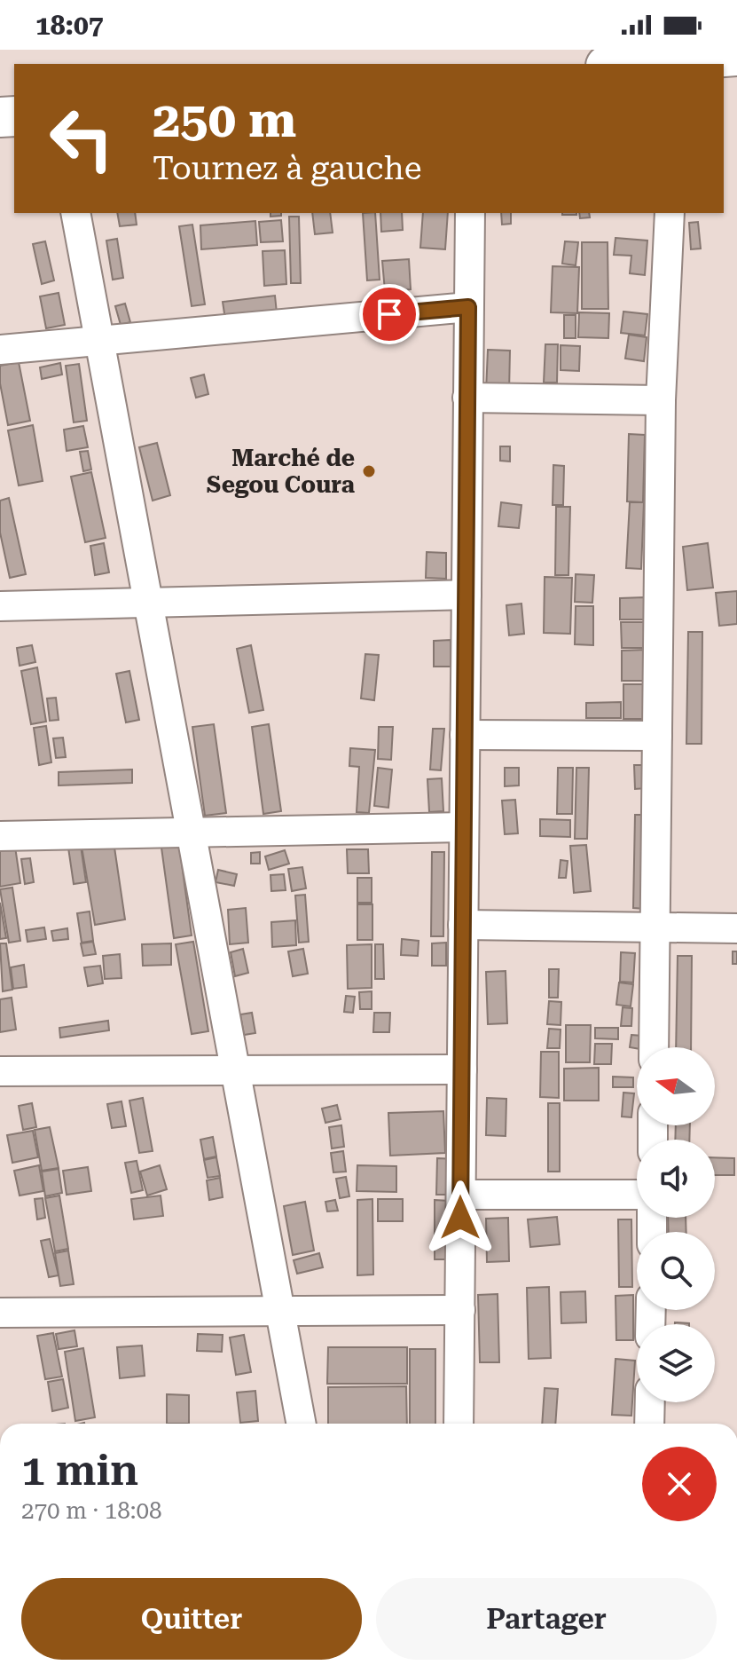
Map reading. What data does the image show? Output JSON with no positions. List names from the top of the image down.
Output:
{
  "places": ["Marché de Segou Coura"],
  "north": "left",
  "page": {
    "status": "18:07",
    "turn": ["250 m", "Tournez à gauche"],
    "heading": ["1 min", "270 m · 18:08"],
    "buttons": ["Quitter", "Partager"]
  }
}
